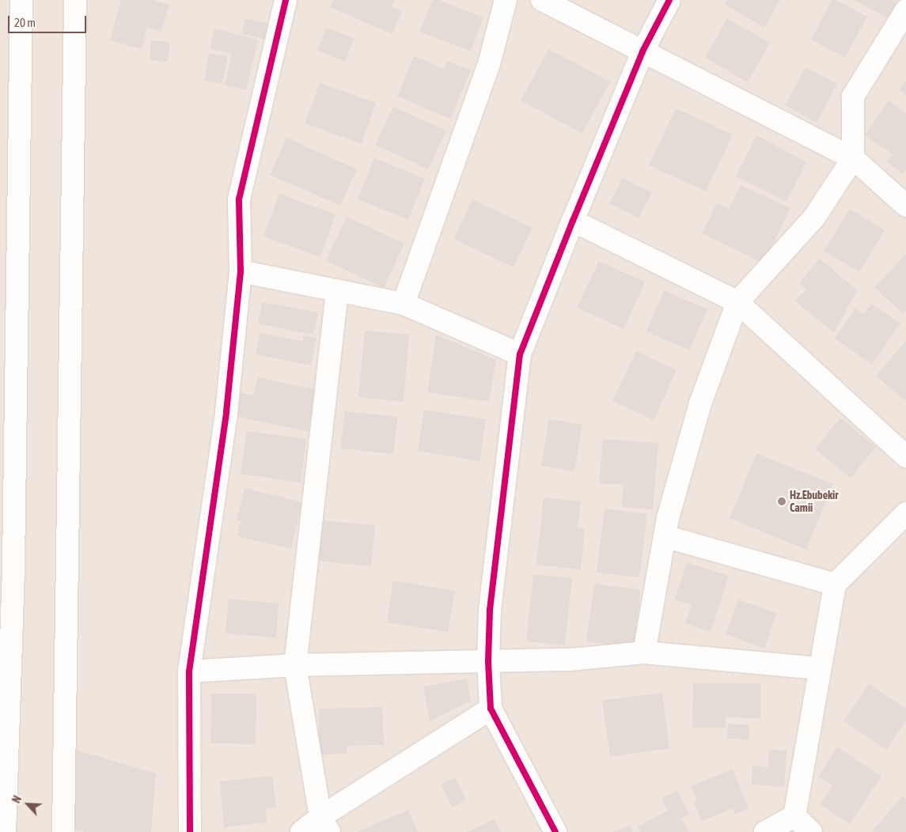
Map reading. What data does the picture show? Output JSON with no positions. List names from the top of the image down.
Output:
{
  "places": ["Hz.Ebubekir Camii"],
  "scale_bar": "20 m",
  "north": "top left"
}
